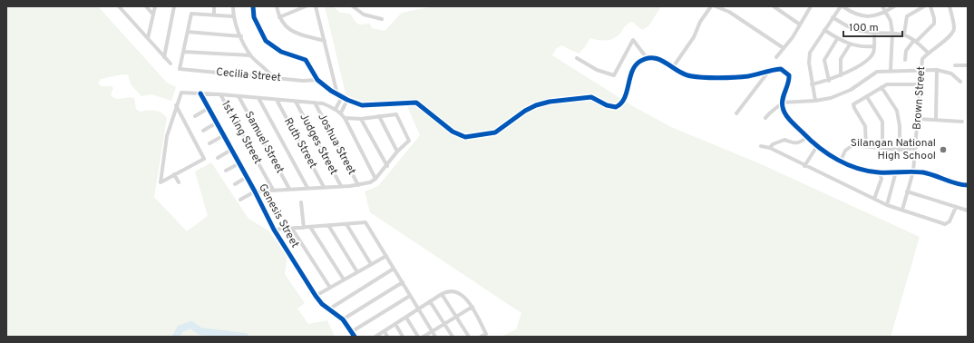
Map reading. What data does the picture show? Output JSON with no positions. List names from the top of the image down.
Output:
{
  "streets": {
    "street": [
      "Cecilia Street",
      "Brown Street",
      "1st King Street",
      "Samuel Street",
      "Ruth Street",
      "Judges Street",
      "Joshua Street",
      "Genesis Street"
    ]
  },
  "crossings": [
    ["1st King Street", "Genesis Street"],
    ["Samuel Street", "Genesis Street"],
    ["Ruth Street", "Genesis Street"],
    ["Judges Street", "Genesis Street"],
    ["Joshua Street", "Genesis Street"]
  ],
  "places": ["Silangan National High School"],
  "scale_bar": "100 m"
}
